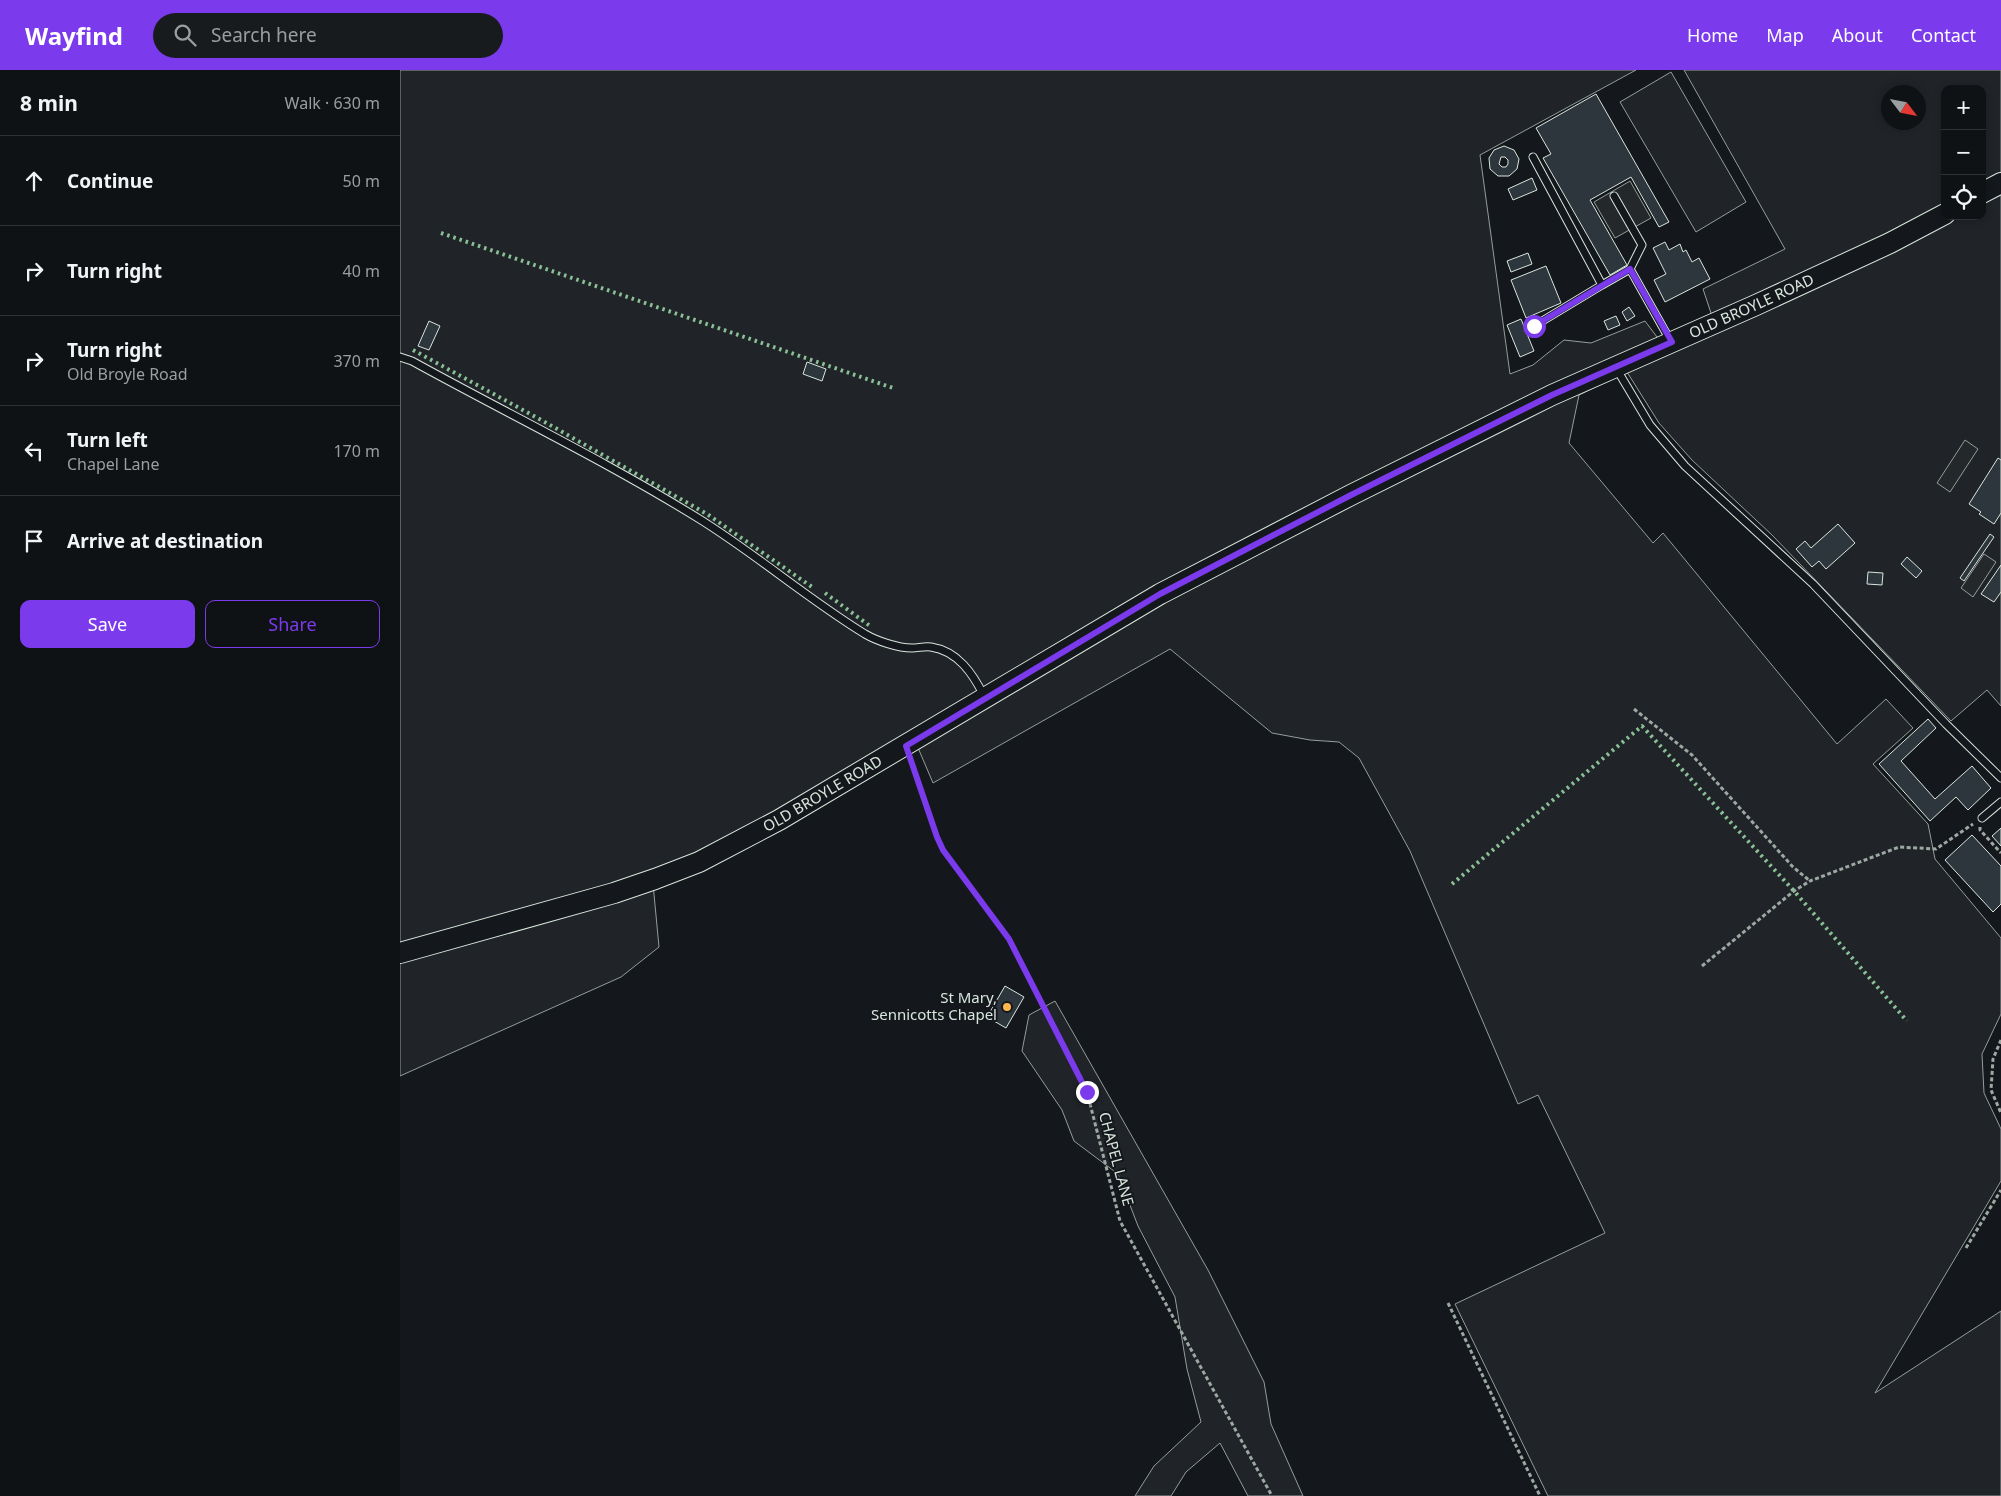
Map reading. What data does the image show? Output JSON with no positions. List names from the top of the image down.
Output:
{
  "streets": {
    "main road": ["OLD BROYLE ROAD"],
    "path": ["CHAPEL LANE"]
  },
  "crossings": [
    ["OLD BROYLE ROAD", "CHAPEL LANE"]
  ],
  "places": ["St Mary, Sennicotts Chapel"],
  "north": "bottom right",
  "page": {
    "header": "Wayfind",
    "search": "Search here",
    "nav": [
      "Home",
      "Map",
      "About",
      "Contact"
    ],
    "heading": ["8 min", "Walk · 630 m"],
    "map_buttons": ["+", "−"],
    "list": [
      ["Continue", "50 m"],
      ["Turn right", "40 m"],
      ["Turn right", "Old Broyle Road", "370 m"],
      ["Turn left", "Chapel Lane", "170 m"],
      "Arrive at destination"
    ],
    "buttons": ["Save", "Share"]
  }
}
